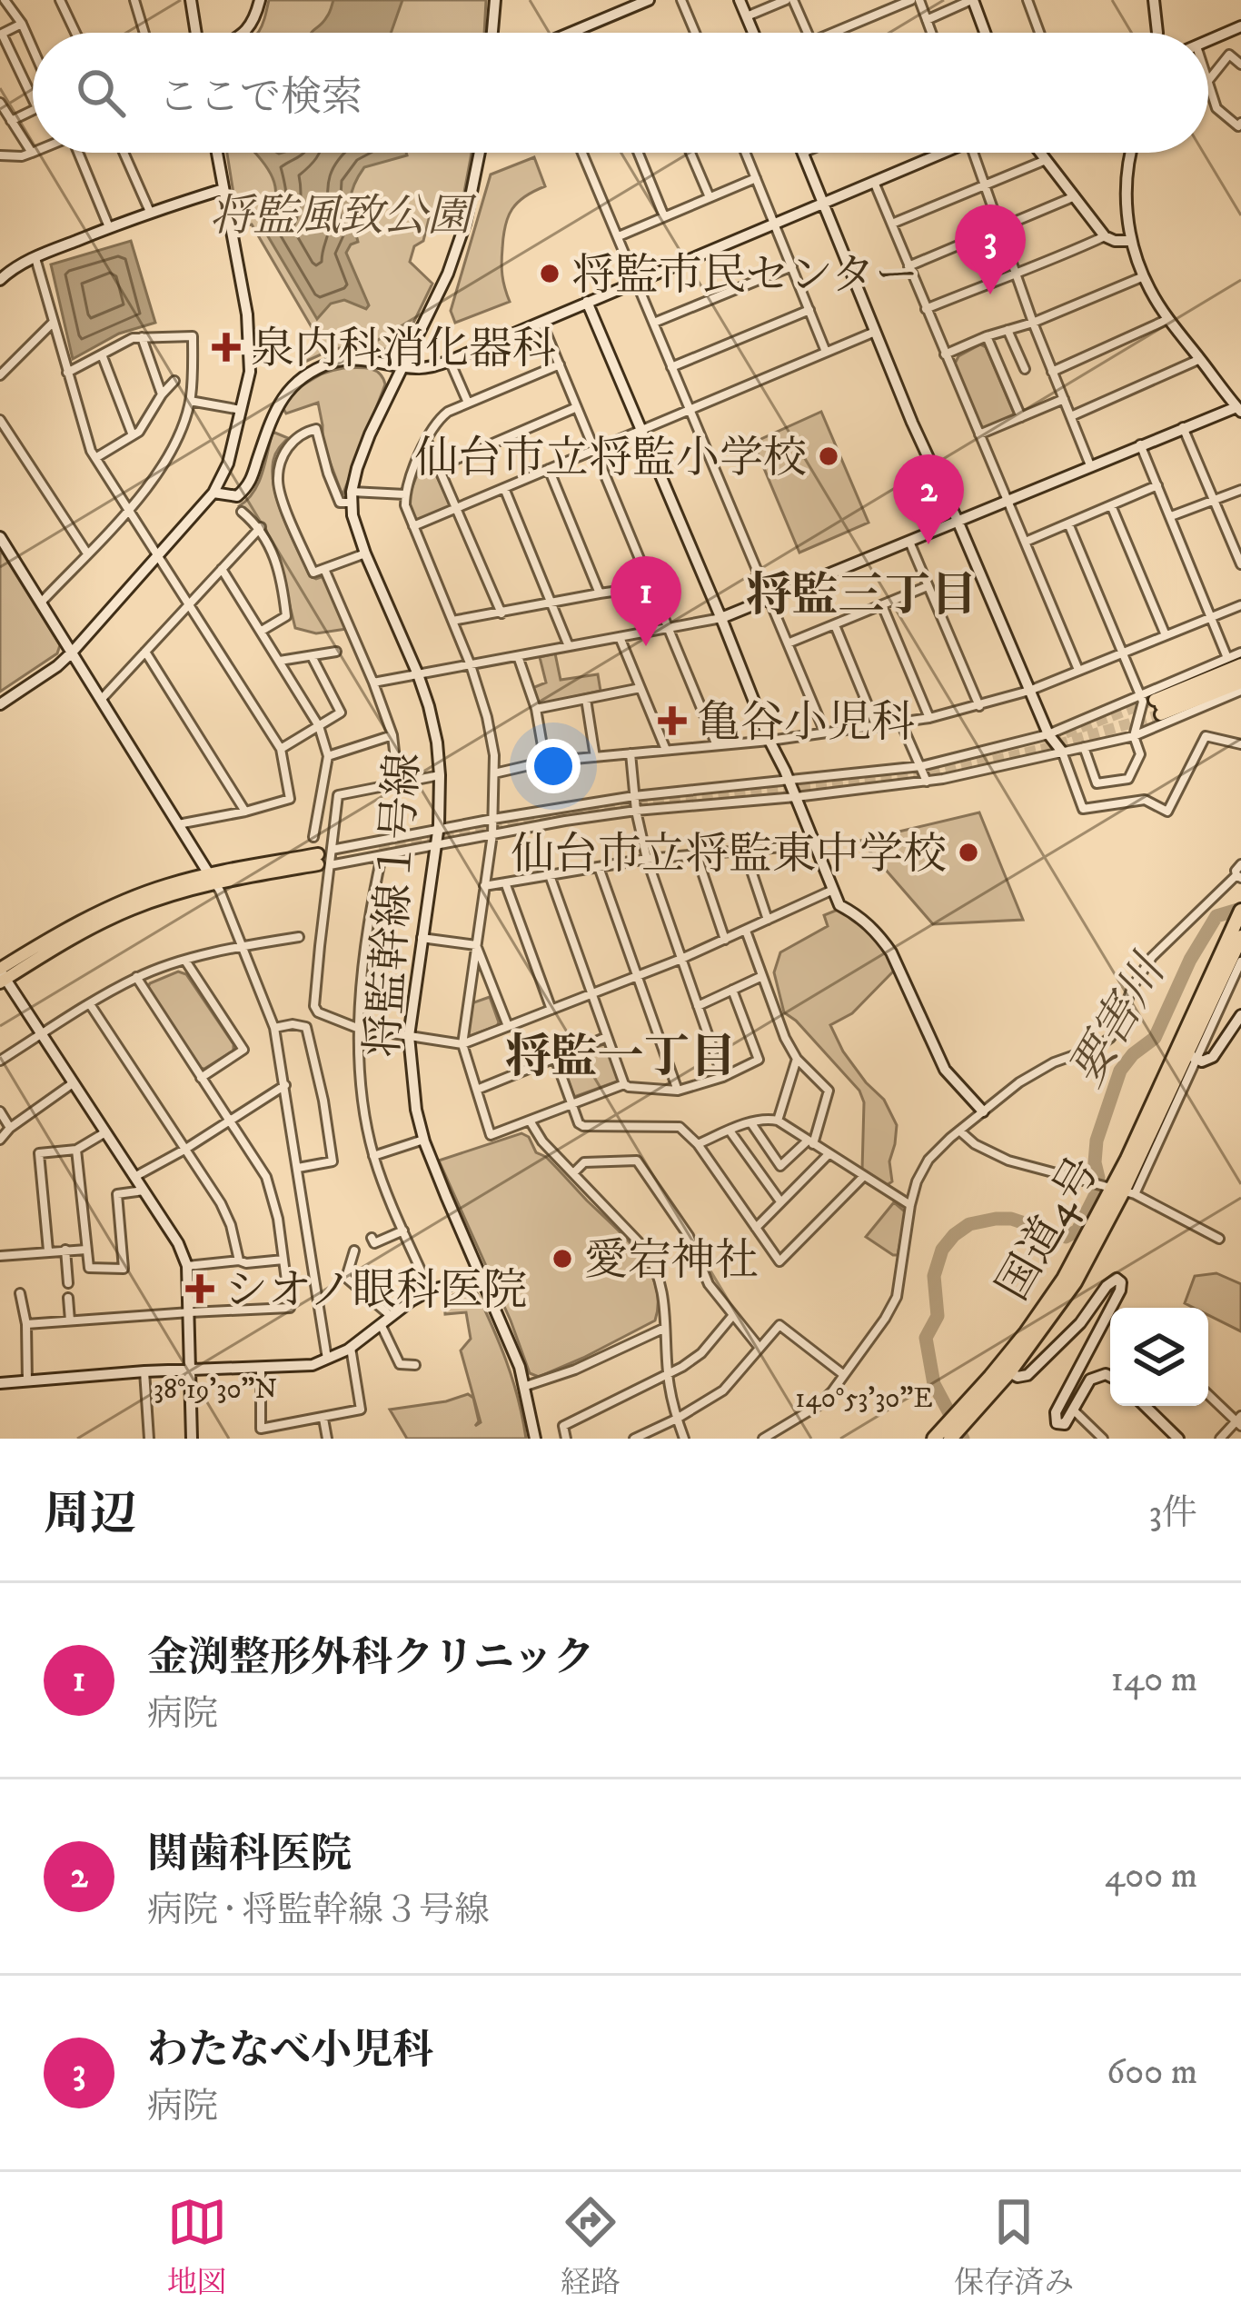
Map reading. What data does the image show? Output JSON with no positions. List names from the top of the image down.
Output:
{
  "streets": {
    "highway": ["国道4号"],
    "street": ["将監幹線１号線"]
  },
  "districts": ["将監三丁目", "将監一丁目"],
  "water": ["要害川"],
  "parks": ["将監風致公園"],
  "places": {
    "other": [
      "将監市民センター",
      "仙台市立将監小学校",
      "仙台市立将監東中学校",
      "愛宕神社"
    ],
    "health": ["泉内科消化器科", "亀谷小児科", "シオノ眼科医院"]
  },
  "page": {
    "search": "ここで検索",
    "pins": ["3", "2", "1"],
    "heading": ["周辺", "3件"],
    "list": [
      {
        "mark": "1",
        "name": "金渕整形外科クリニック",
        "note": "病院",
        "value": "140 m"
      },
      {
        "mark": "2",
        "name": "関歯科医院",
        "note": "病院 · 将監幹線３号線",
        "value": "400 m"
      },
      {
        "mark": "3",
        "name": "わたなべ小児科",
        "note": "病院",
        "value": "600 m"
      }
    ],
    "nav": ["地図", "経路", "保存済み"]
  },
  "coordinates": ["38°19'30\"N", "140°53'30\"E"]
}
